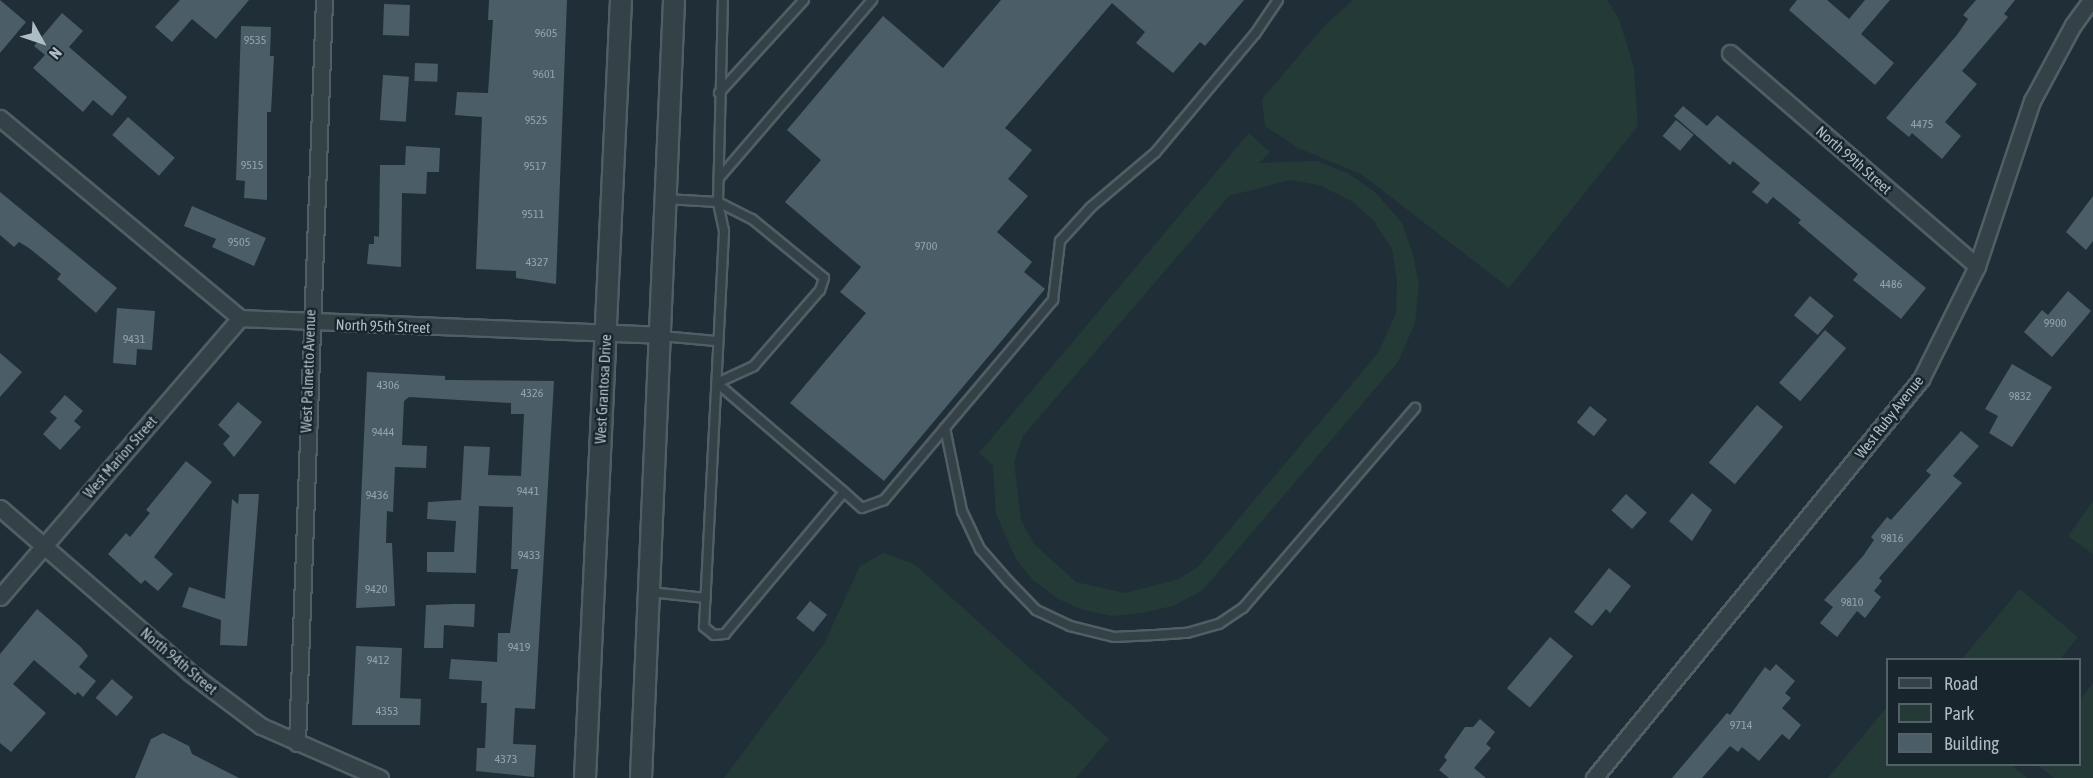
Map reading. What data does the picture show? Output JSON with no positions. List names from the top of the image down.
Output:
{
  "streets": {
    "street": [
      "North 99th Street",
      "North 95th Street",
      "West Palmetto Avenue",
      "West Grantosa Drive",
      "West Ruby Avenue",
      "West Marion Street",
      "North 94th Street"
    ]
  },
  "crossings": [
    ["North 99th Street", "West Ruby Avenue"],
    ["North 95th Street", "West Palmetto Avenue"],
    ["North 95th Street", "West Grantosa Drive"],
    ["North 95th Street", "West Marion Street"],
    ["West Palmetto Avenue", "North 94th Street"],
    ["West Marion Street", "North 94th Street"]
  ],
  "house_numbers": [
    "9605",
    "9535",
    "9601",
    "9525",
    "4475",
    "9515",
    "9517",
    "9511",
    "9505",
    "9700",
    "4327",
    "4486",
    "9900",
    "9431",
    "4306",
    "4326",
    "9832",
    "9444",
    "9441",
    "9436",
    "9816",
    "9433",
    "9420",
    "9810",
    "9419",
    "9412",
    "4353",
    "9714",
    "4373"
  ],
  "legend": ["Road", "Park", "Building"],
  "north": "bottom right"
}
